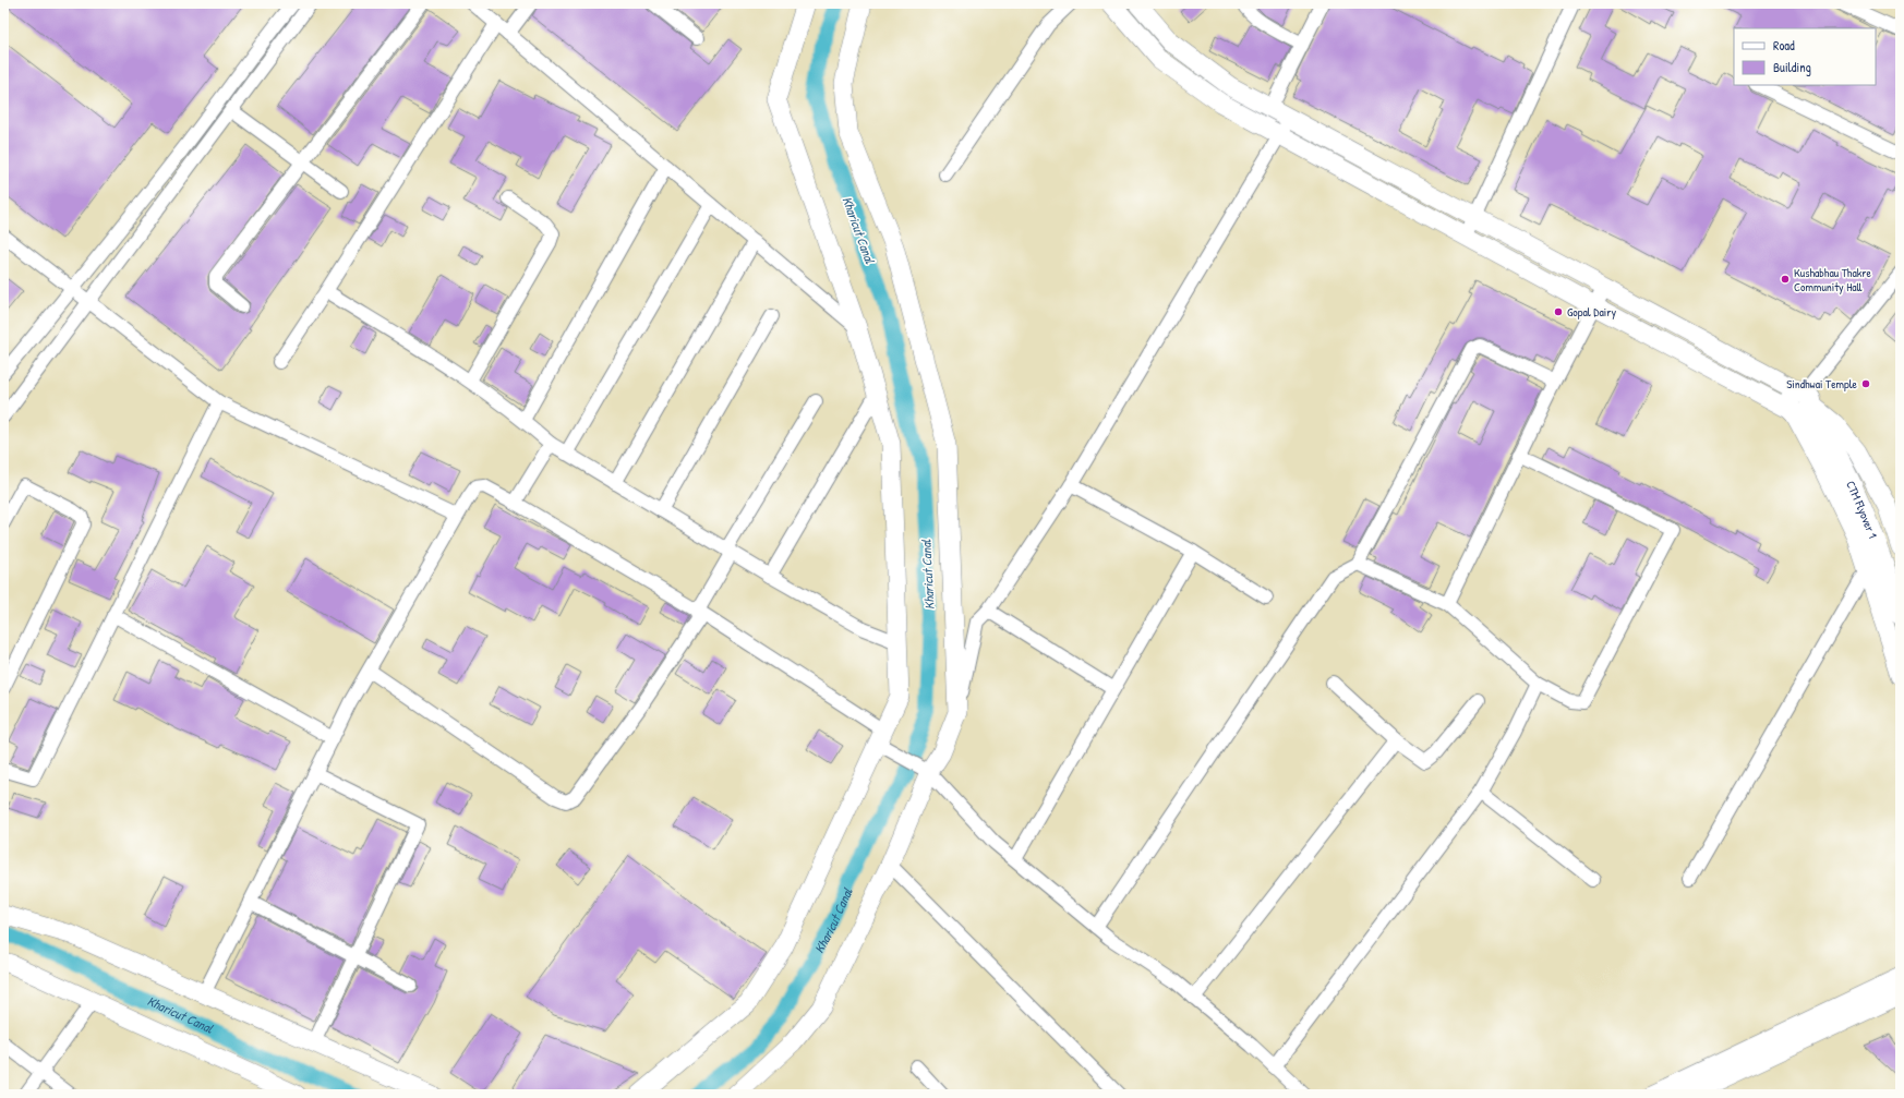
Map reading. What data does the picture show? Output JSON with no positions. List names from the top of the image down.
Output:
{
  "streets": {
    "main road": ["CTM Flyover 1"]
  },
  "water": ["Kharicut Canal"],
  "places": ["Kushabhau Thakre Community Hall", "Gopal Dairy", "Sindhwai Temple"],
  "legend": ["Road", "Building"]
}
